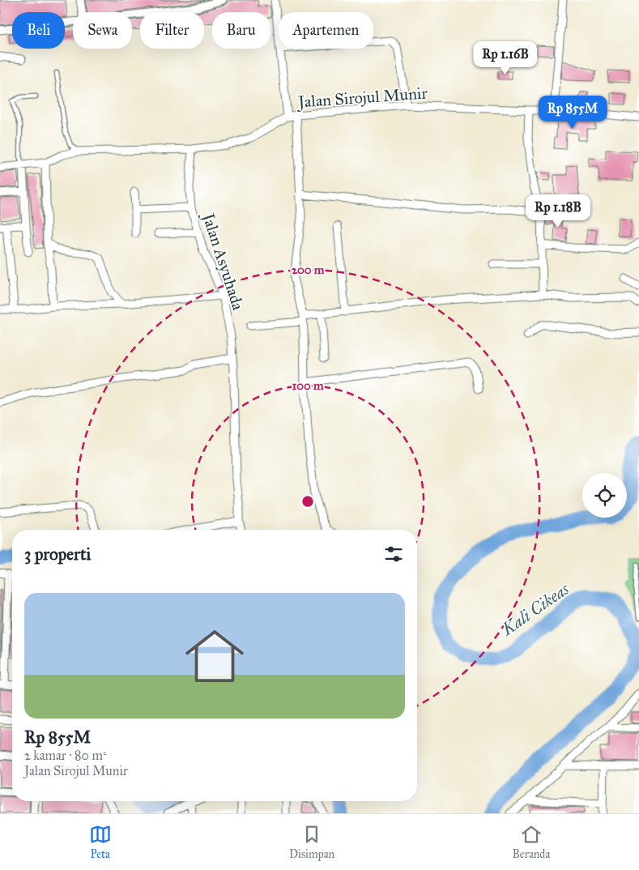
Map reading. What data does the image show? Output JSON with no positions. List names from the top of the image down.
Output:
{
  "streets": {
    "street": ["Jalan Sirojul Munir", "Jalan Asyuhada"]
  },
  "crossings": [
    ["Jalan Sirojul Munir", "Jalan Asyuhada"]
  ],
  "water": ["Kali Cikeas"],
  "page": {
    "chip": [
      "Beli",
      "Sewa",
      "Filter",
      "Baru",
      "Apartemen"
    ],
    "price": ["Rp 1.16B", "Rp 855M", "Rp 1.18B"],
    "heading": "3 properti",
    "list": [
      {
        "name": "Rp 855M",
        "note": "2 kamar · 80 m² · Jalan Sirojul Munir"
      }
    ],
    "tabs": ["Peta", "Disimpan", "Beranda"]
  },
  "rings": ["200 m", "100 m"]
}
